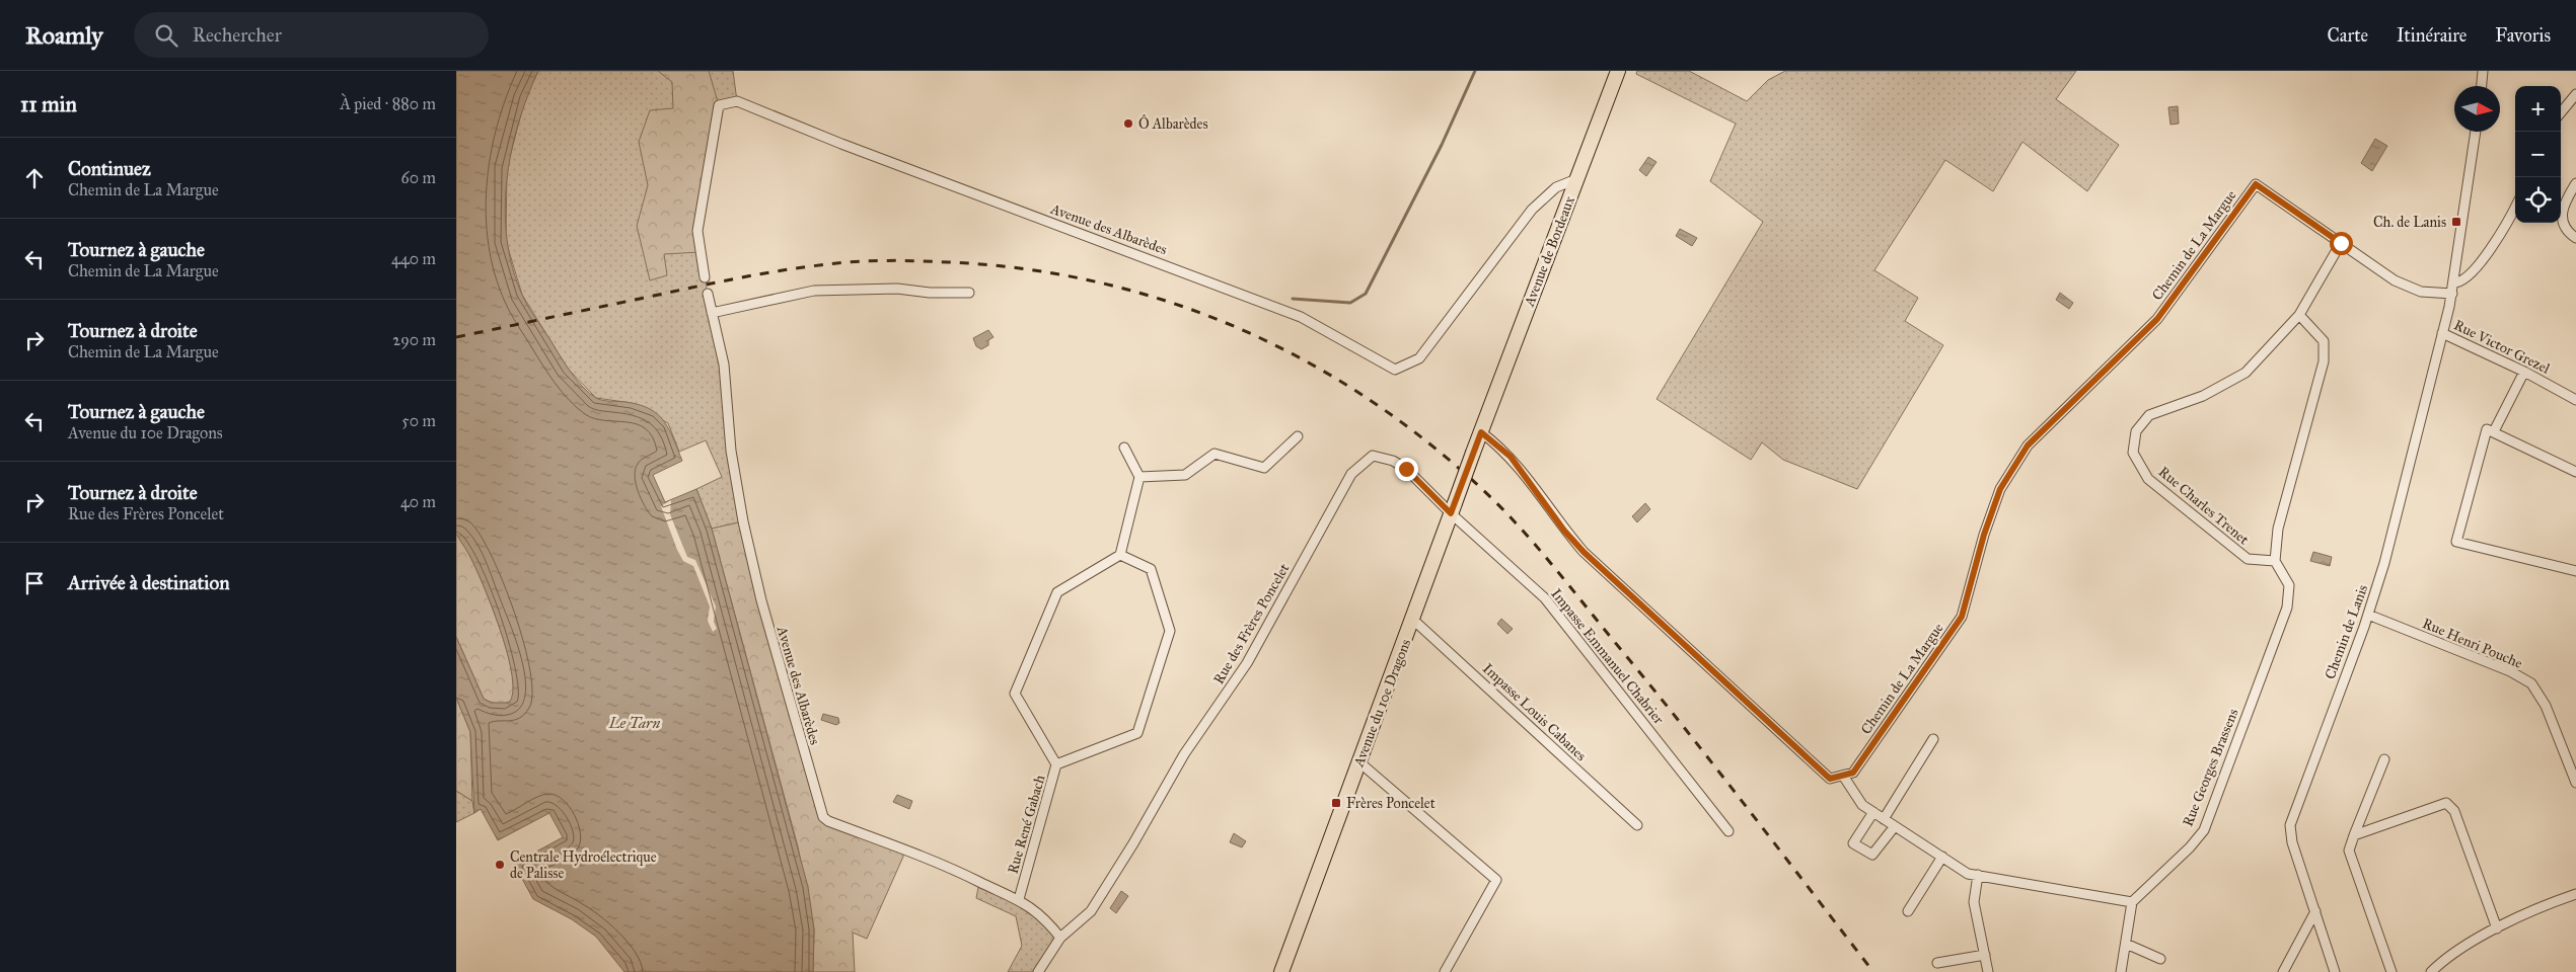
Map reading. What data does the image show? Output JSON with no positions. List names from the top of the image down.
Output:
{
  "streets": {
    "main road": ["Avenue de Bordeaux", "Avenue du 10e Dragons"],
    "street": [
      "Avenue des Albarèdes",
      "Chemin de La Margue",
      "Rue Victor Grezel",
      "Rue Charles Trenet",
      "Rue des Frères Poncelet",
      "Chemin de Lanis",
      "Rue Henri Pouche",
      "Impasse Emmanuel Chabrier",
      "Impasse Louis Cabanes",
      "Rue Georges Brassens",
      "Rue René Gabach"
    ]
  },
  "crossings": [
    ["Avenue des Albarèdes", "Avenue de Bordeaux"],
    ["Avenue des Albarèdes", "Rue des Frères Poncelet"],
    ["Avenue des Albarèdes", "Rue René Gabach"],
    ["Chemin de La Margue", "Rue Charles Trenet"],
    ["Chemin de La Margue", "Chemin de Lanis"],
    ["Avenue de Bordeaux", "Avenue du 10e Dragons"],
    ["Rue Victor Grezel", "Chemin de Lanis"],
    ["Rue Charles Trenet", "Rue Georges Brassens"],
    ["Rue des Frères Poncelet", "Impasse Emmanuel Chabrier"],
    ["Rue des Frères Poncelet", "Avenue du 10e Dragons"],
    ["Chemin de Lanis", "Rue Henri Pouche"],
    ["Impasse Emmanuel Chabrier", "Avenue du 10e Dragons"],
    ["Avenue du 10e Dragons", "Impasse Louis Cabanes"]
  ],
  "water": ["Le Tarn"],
  "places": {
    "other": ["Ô Albarèdes", "Centrale Hydroélectrique de Palisse"],
    "transit": ["Ch. de Lanis", "Frères Poncelet"]
  },
  "north": "right",
  "page": {
    "header": "Roamly",
    "search": "Rechercher",
    "nav": ["Carte", "Itinéraire", "Favoris"],
    "heading": ["11 min", "À pied · 880 m"],
    "map_buttons": ["+", "−"],
    "list": [
      ["Continuez", "Chemin de La Margue", "60 m"],
      ["Tournez à gauche", "Chemin de La Margue", "440 m"],
      ["Tournez à droite", "Chemin de La Margue", "290 m"],
      ["Tournez à gauche", "Avenue du 10e Dragons", "50 m"],
      ["Tournez à droite", "Rue des Frères Poncelet", "40 m"],
      "Arrivée à destination"
    ]
  }
}
